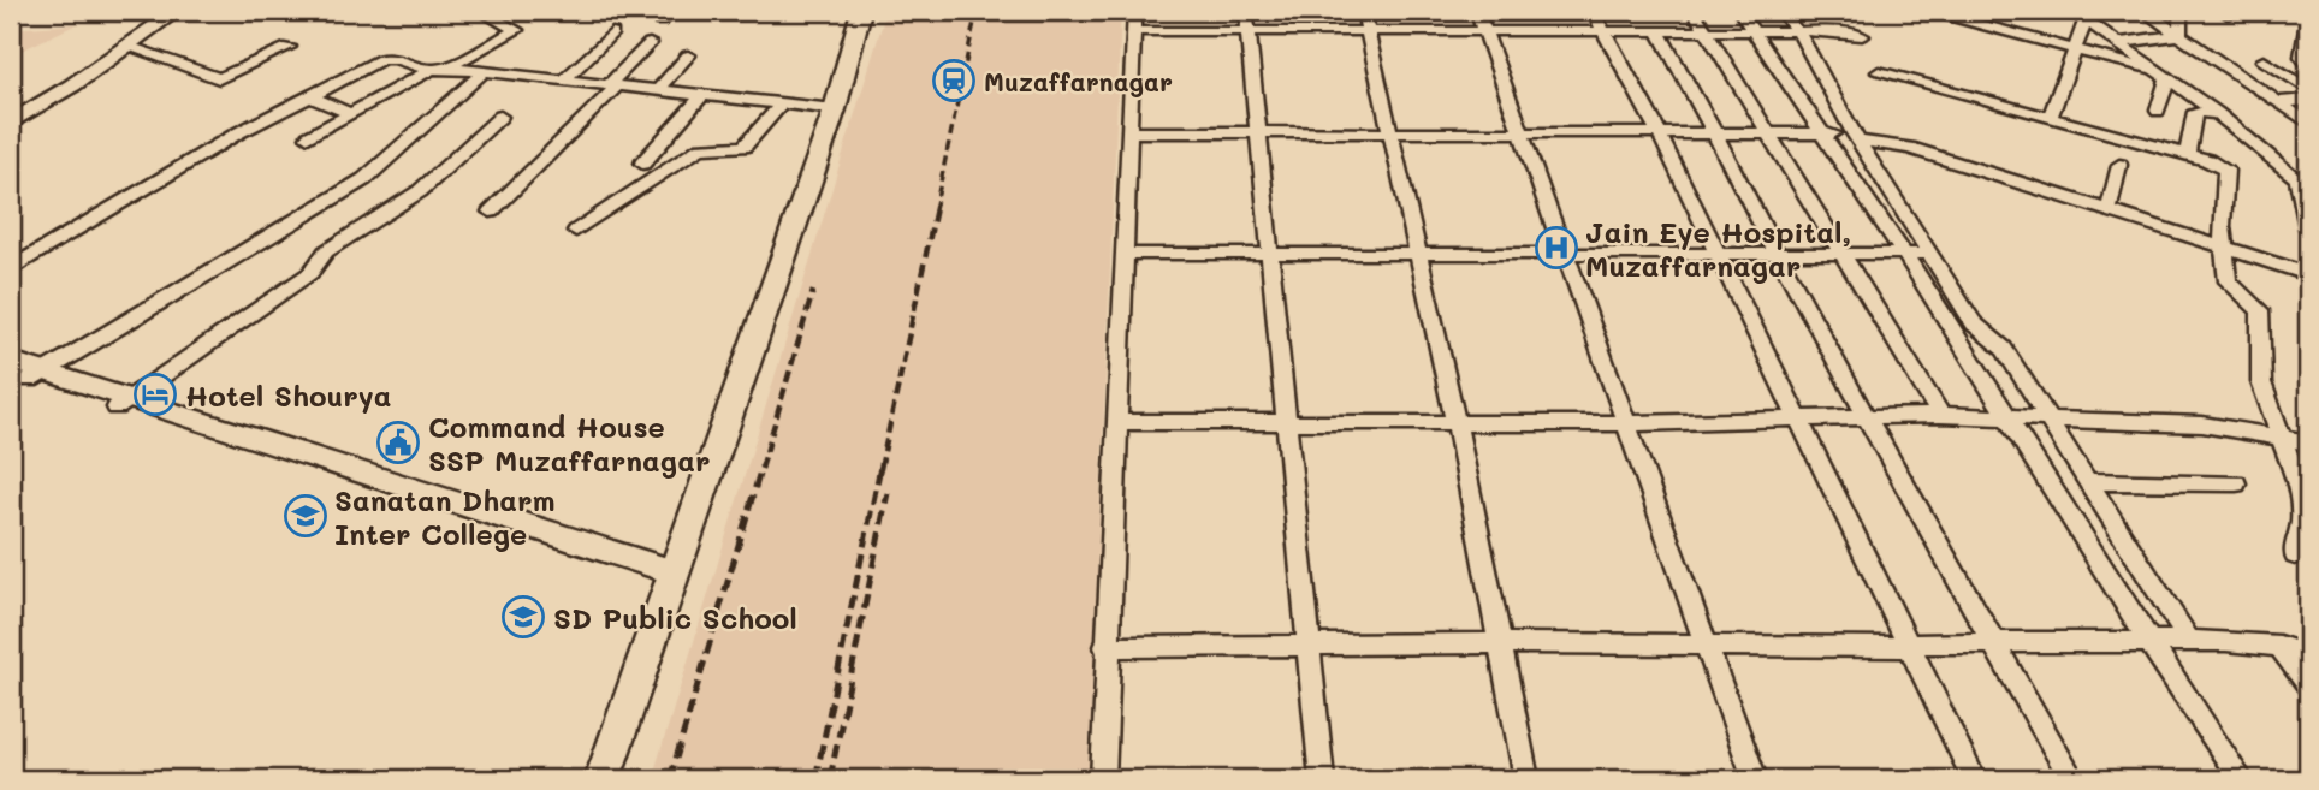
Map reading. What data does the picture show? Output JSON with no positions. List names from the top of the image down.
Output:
{
  "places": {
    "station": ["Muzaffarnagar"],
    "hospital": ["Jain Eye Hospital, Muzaffarnagar"],
    "hotel": ["Hotel Shourya"],
    "public building": ["Command House SSP Muzaffarnagar"],
    "school or university": ["Sanatan Dharm Inter College", "SD Public School"]
  }
}
